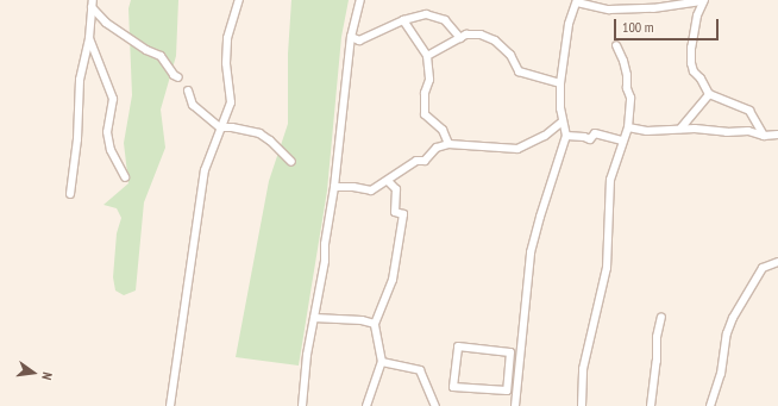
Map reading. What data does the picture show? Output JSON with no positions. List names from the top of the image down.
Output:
{
  "scale_bar": "100 m",
  "north": "right"
}
